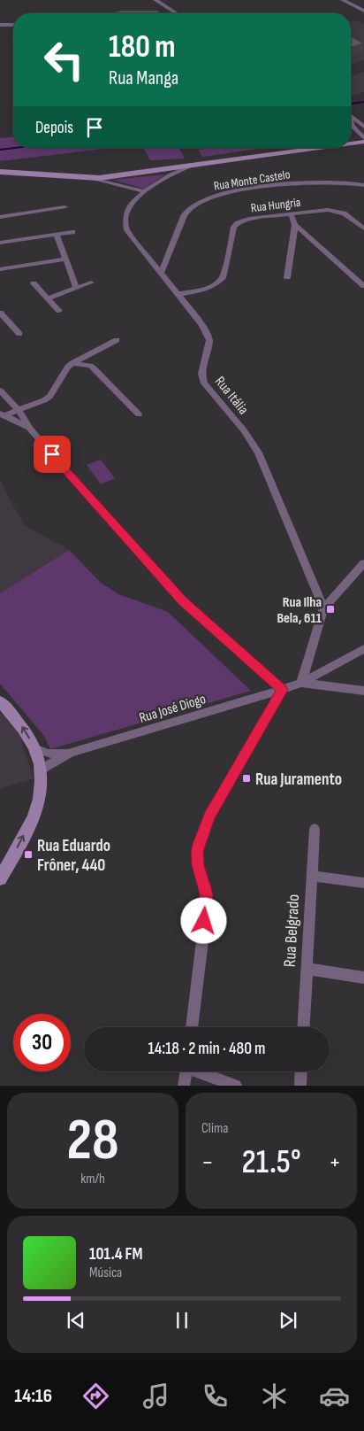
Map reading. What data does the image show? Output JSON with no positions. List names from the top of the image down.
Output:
{
  "streets": {
    "street": [
      "Rua Monte Castelo",
      "Rua Hungria",
      "Rua Itália",
      "Rua José Diogo",
      "Rua Belgrado"
    ]
  },
  "crossings": [
    ["Rua Monte Castelo", "Rua Itália"],
    ["Rua Hungria", "Rua Itália"]
  ],
  "places": {
    "transit": ["Rua Ilha Bela, 611", "Rua Juramento", "Rua Eduardo Frôner, 440"]
  },
  "page": {
    "turn": ["180 m", "Rua Manga"],
    "then": "Depois",
    "limit": "30",
    "trip": "14:18 · 2 min · 480 m",
    "tile": [
      ["28", "km/h"],
      "Clima"
    ],
    "heat": ["−", "21.5°", "+"],
    "song": ["101.4 FM", "Música"],
    "tabs": "14:16"
  }
}
